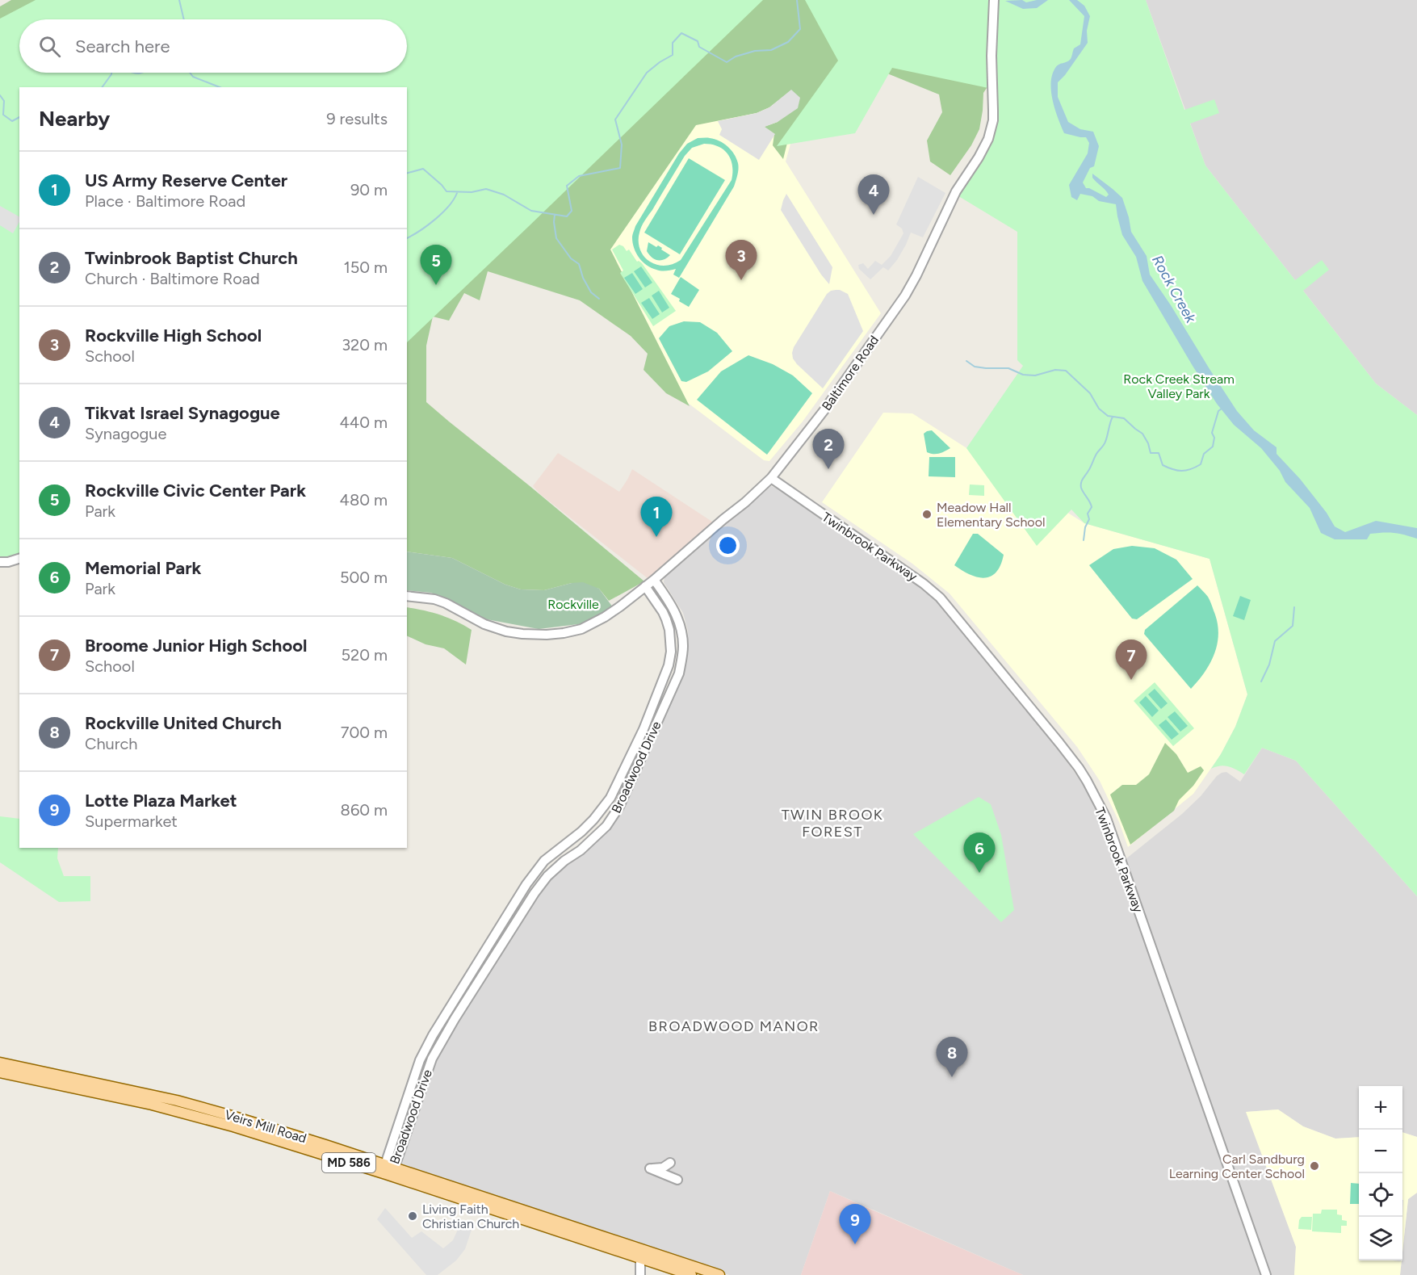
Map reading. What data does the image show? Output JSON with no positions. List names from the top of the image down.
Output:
{
  "streets": {
    "main road": ["Veirs Mill Road", "MD 586"],
    "street": ["Baltimore Road", "Twinbrook Parkway", "Broadwood Drive"]
  },
  "crossings": [
    ["Baltimore Road", "Twinbrook Parkway"],
    ["Baltimore Road", "Broadwood Drive"],
    ["Broadwood Drive", "Veirs Mill Road"]
  ],
  "districts": ["TWIN BROOK FOREST", "BROADWOOD MANOR"],
  "water": ["Rock Creek"],
  "parks": ["Rock Creek Stream Valley Park", "Rockville"],
  "places": ["Meadow Hall Elementary School", "Carl Sandburg Learning Center School", "Living Faith Christian Church"],
  "page": {
    "search": "Search here",
    "heading": ["Nearby", "9 results"],
    "list": [
      {
        "mark": "1",
        "name": "US Army Reserve Center",
        "note": "Place · Baltimore Road",
        "value": "90 m"
      },
      {
        "mark": "2",
        "name": "Twinbrook Baptist Church",
        "note": "Church · Baltimore Road",
        "value": "150 m"
      },
      {
        "mark": "3",
        "name": "Rockville High School",
        "note": "School",
        "value": "320 m"
      },
      {
        "mark": "4",
        "name": "Tikvat Israel Synagogue",
        "note": "Synagogue",
        "value": "440 m"
      },
      {
        "mark": "5",
        "name": "Rockville Civic Center Park",
        "note": "Park",
        "value": "480 m"
      },
      {
        "mark": "6",
        "name": "Memorial Park",
        "note": "Park",
        "value": "500 m"
      },
      {
        "mark": "7",
        "name": "Broome Junior High School",
        "note": "School",
        "value": "520 m"
      },
      {
        "mark": "8",
        "name": "Rockville United Church",
        "note": "Church",
        "value": "700 m"
      },
      {
        "mark": "9",
        "name": "Lotte Plaza Market",
        "note": "Supermarket",
        "value": "860 m"
      }
    ],
    "pins": [
      "4",
      "3",
      "5",
      "2",
      "1",
      "7",
      "6",
      "8",
      "9"
    ],
    "map_buttons": ["+", "−"]
  }
}
